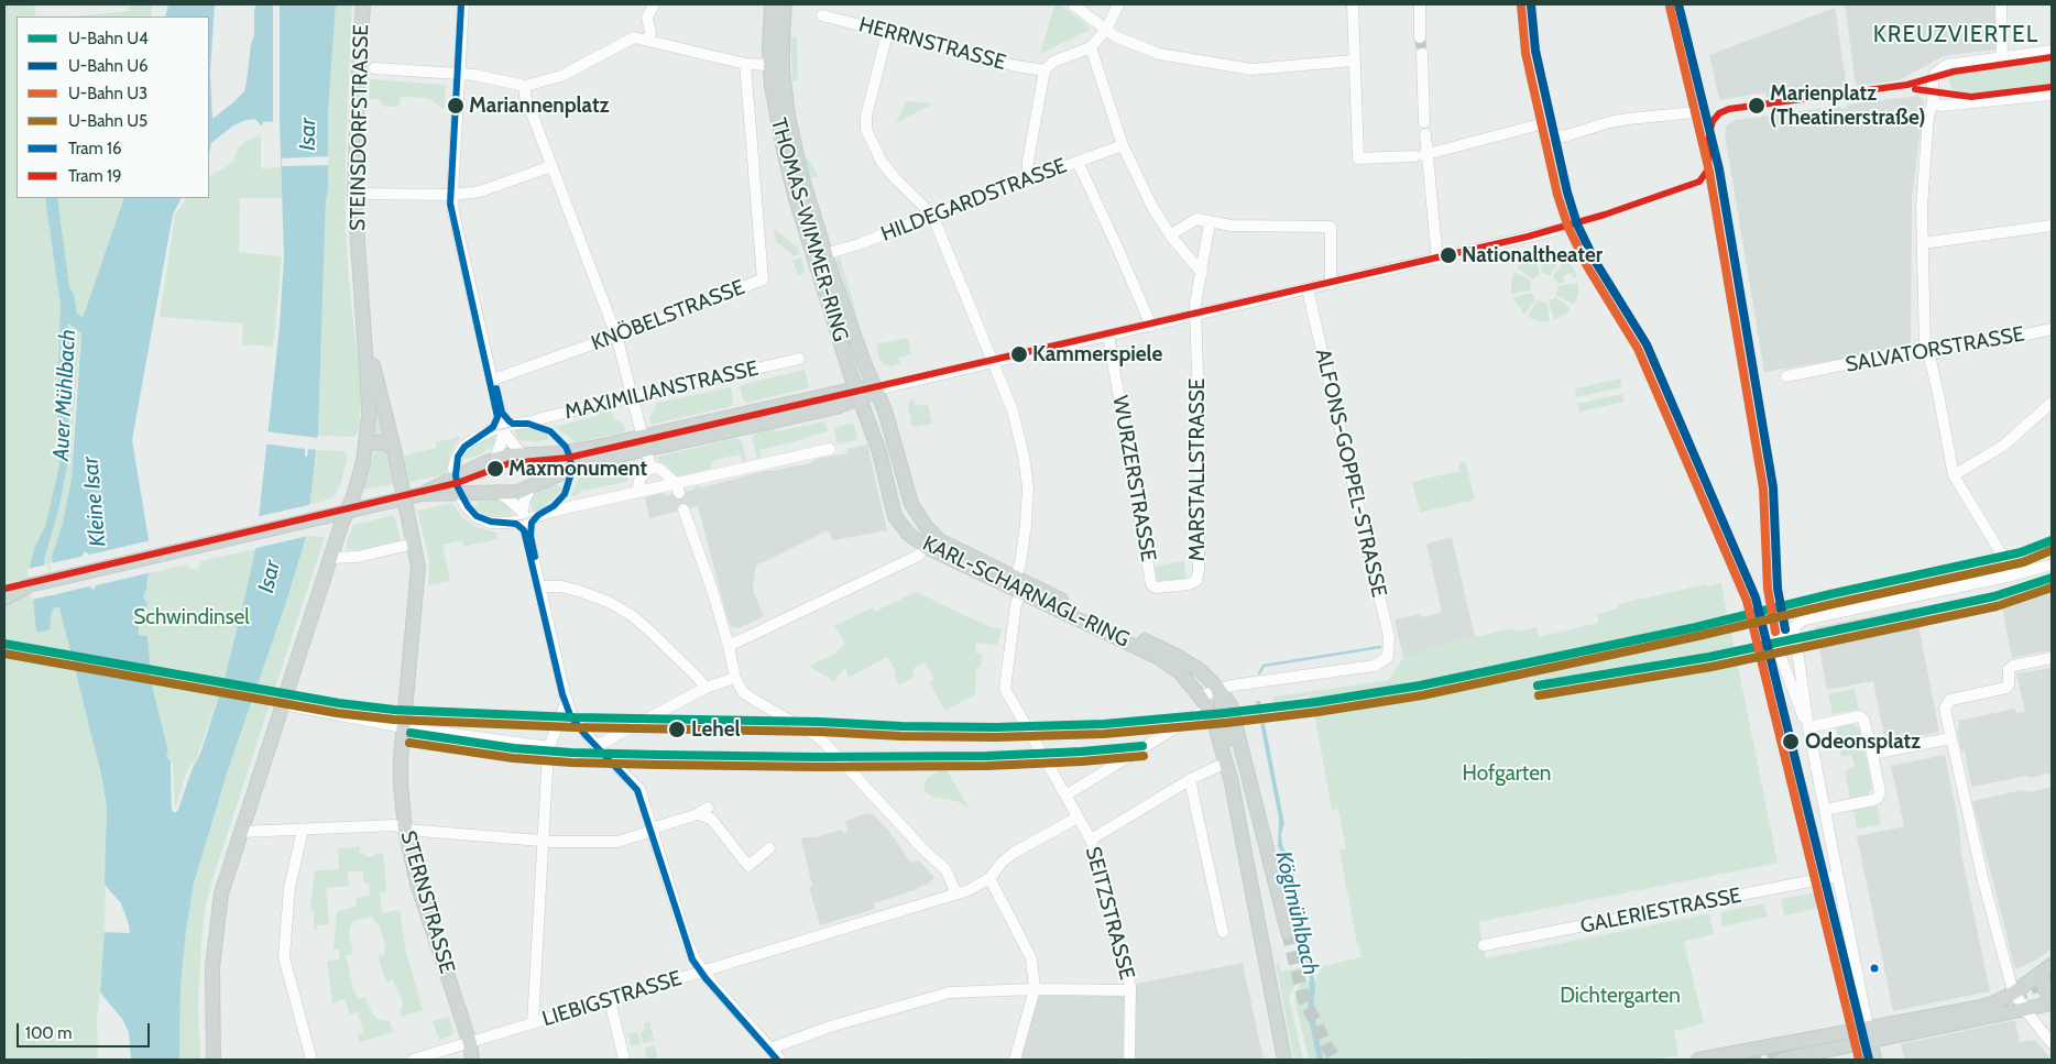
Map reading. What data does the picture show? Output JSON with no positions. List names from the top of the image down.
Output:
{
  "streets": {
    "main road": [
      "STEINSDORFSTRASSE",
      "THOMAS-WIMMER-RING",
      "MAXIMILIANSTRASSE",
      "KARL-SCHARNAGL-RING",
      "STERNSTRASSE"
    ],
    "street": [
      "HERRNSTRASSE",
      "HILDEGARDSTRASSE",
      "KNÖBELSTRASSE",
      "SALVATORSTRASSE",
      "MARSTALLSTRASSE",
      "ALFONS-GOPPEL-STRASSE",
      "WURZERSTRASSE",
      "GALERIESTRASSE",
      "SEITZSTRASSE",
      "LIEBIGSTRASSE"
    ]
  },
  "crossings": [
    ["STEINSDORFSTRASSE", "MAXIMILIANSTRASSE"],
    ["STEINSDORFSTRASSE", "STERNSTRASSE"],
    ["HILDEGARDSTRASSE", "THOMAS-WIMMER-RING"],
    ["THOMAS-WIMMER-RING", "MAXIMILIANSTRASSE"],
    ["THOMAS-WIMMER-RING", "KARL-SCHARNAGL-RING"],
    ["MAXIMILIANSTRASSE", "MARSTALLSTRASSE"],
    ["MAXIMILIANSTRASSE", "ALFONS-GOPPEL-STRASSE"],
    ["MAXIMILIANSTRASSE", "WURZERSTRASSE"],
    ["MAXIMILIANSTRASSE", "KARL-SCHARNAGL-RING"],
    ["MAXIMILIANSTRASSE", "STERNSTRASSE"],
    ["MARSTALLSTRASSE", "WURZERSTRASSE"],
    ["ALFONS-GOPPEL-STRASSE", "KARL-SCHARNAGL-RING"],
    ["KARL-SCHARNAGL-RING", "SEITZSTRASSE"],
    ["STERNSTRASSE", "LIEBIGSTRASSE"],
    ["SEITZSTRASSE", "LIEBIGSTRASSE"]
  ],
  "districts": ["KREUZVIERTEL"],
  "water": [
    "Isar",
    "Auer Mühlbach",
    "Kleine Isar",
    "Köglmühlbach"
  ],
  "parks": ["Schwindinsel", "Hofgarten", "Dichtergarten"],
  "places": [
    "Mariannenplatz",
    "Marienplatz (Theatinerstraße)",
    "Nationaltheater",
    "Kammerspiele",
    "Maxmonument",
    "Lehel",
    "Odeonsplatz"
  ],
  "lines": [
    "metro line U6",
    "tram line 16",
    "metro line U3",
    "tram line 19",
    "metro line U4",
    "metro line U5"
  ],
  "legend": [
    "U-Bahn U4",
    "U-Bahn U6",
    "U-Bahn U3",
    "U-Bahn U5",
    "Tram 16",
    "Tram 19"
  ],
  "scale_bar": "100 m"
}
